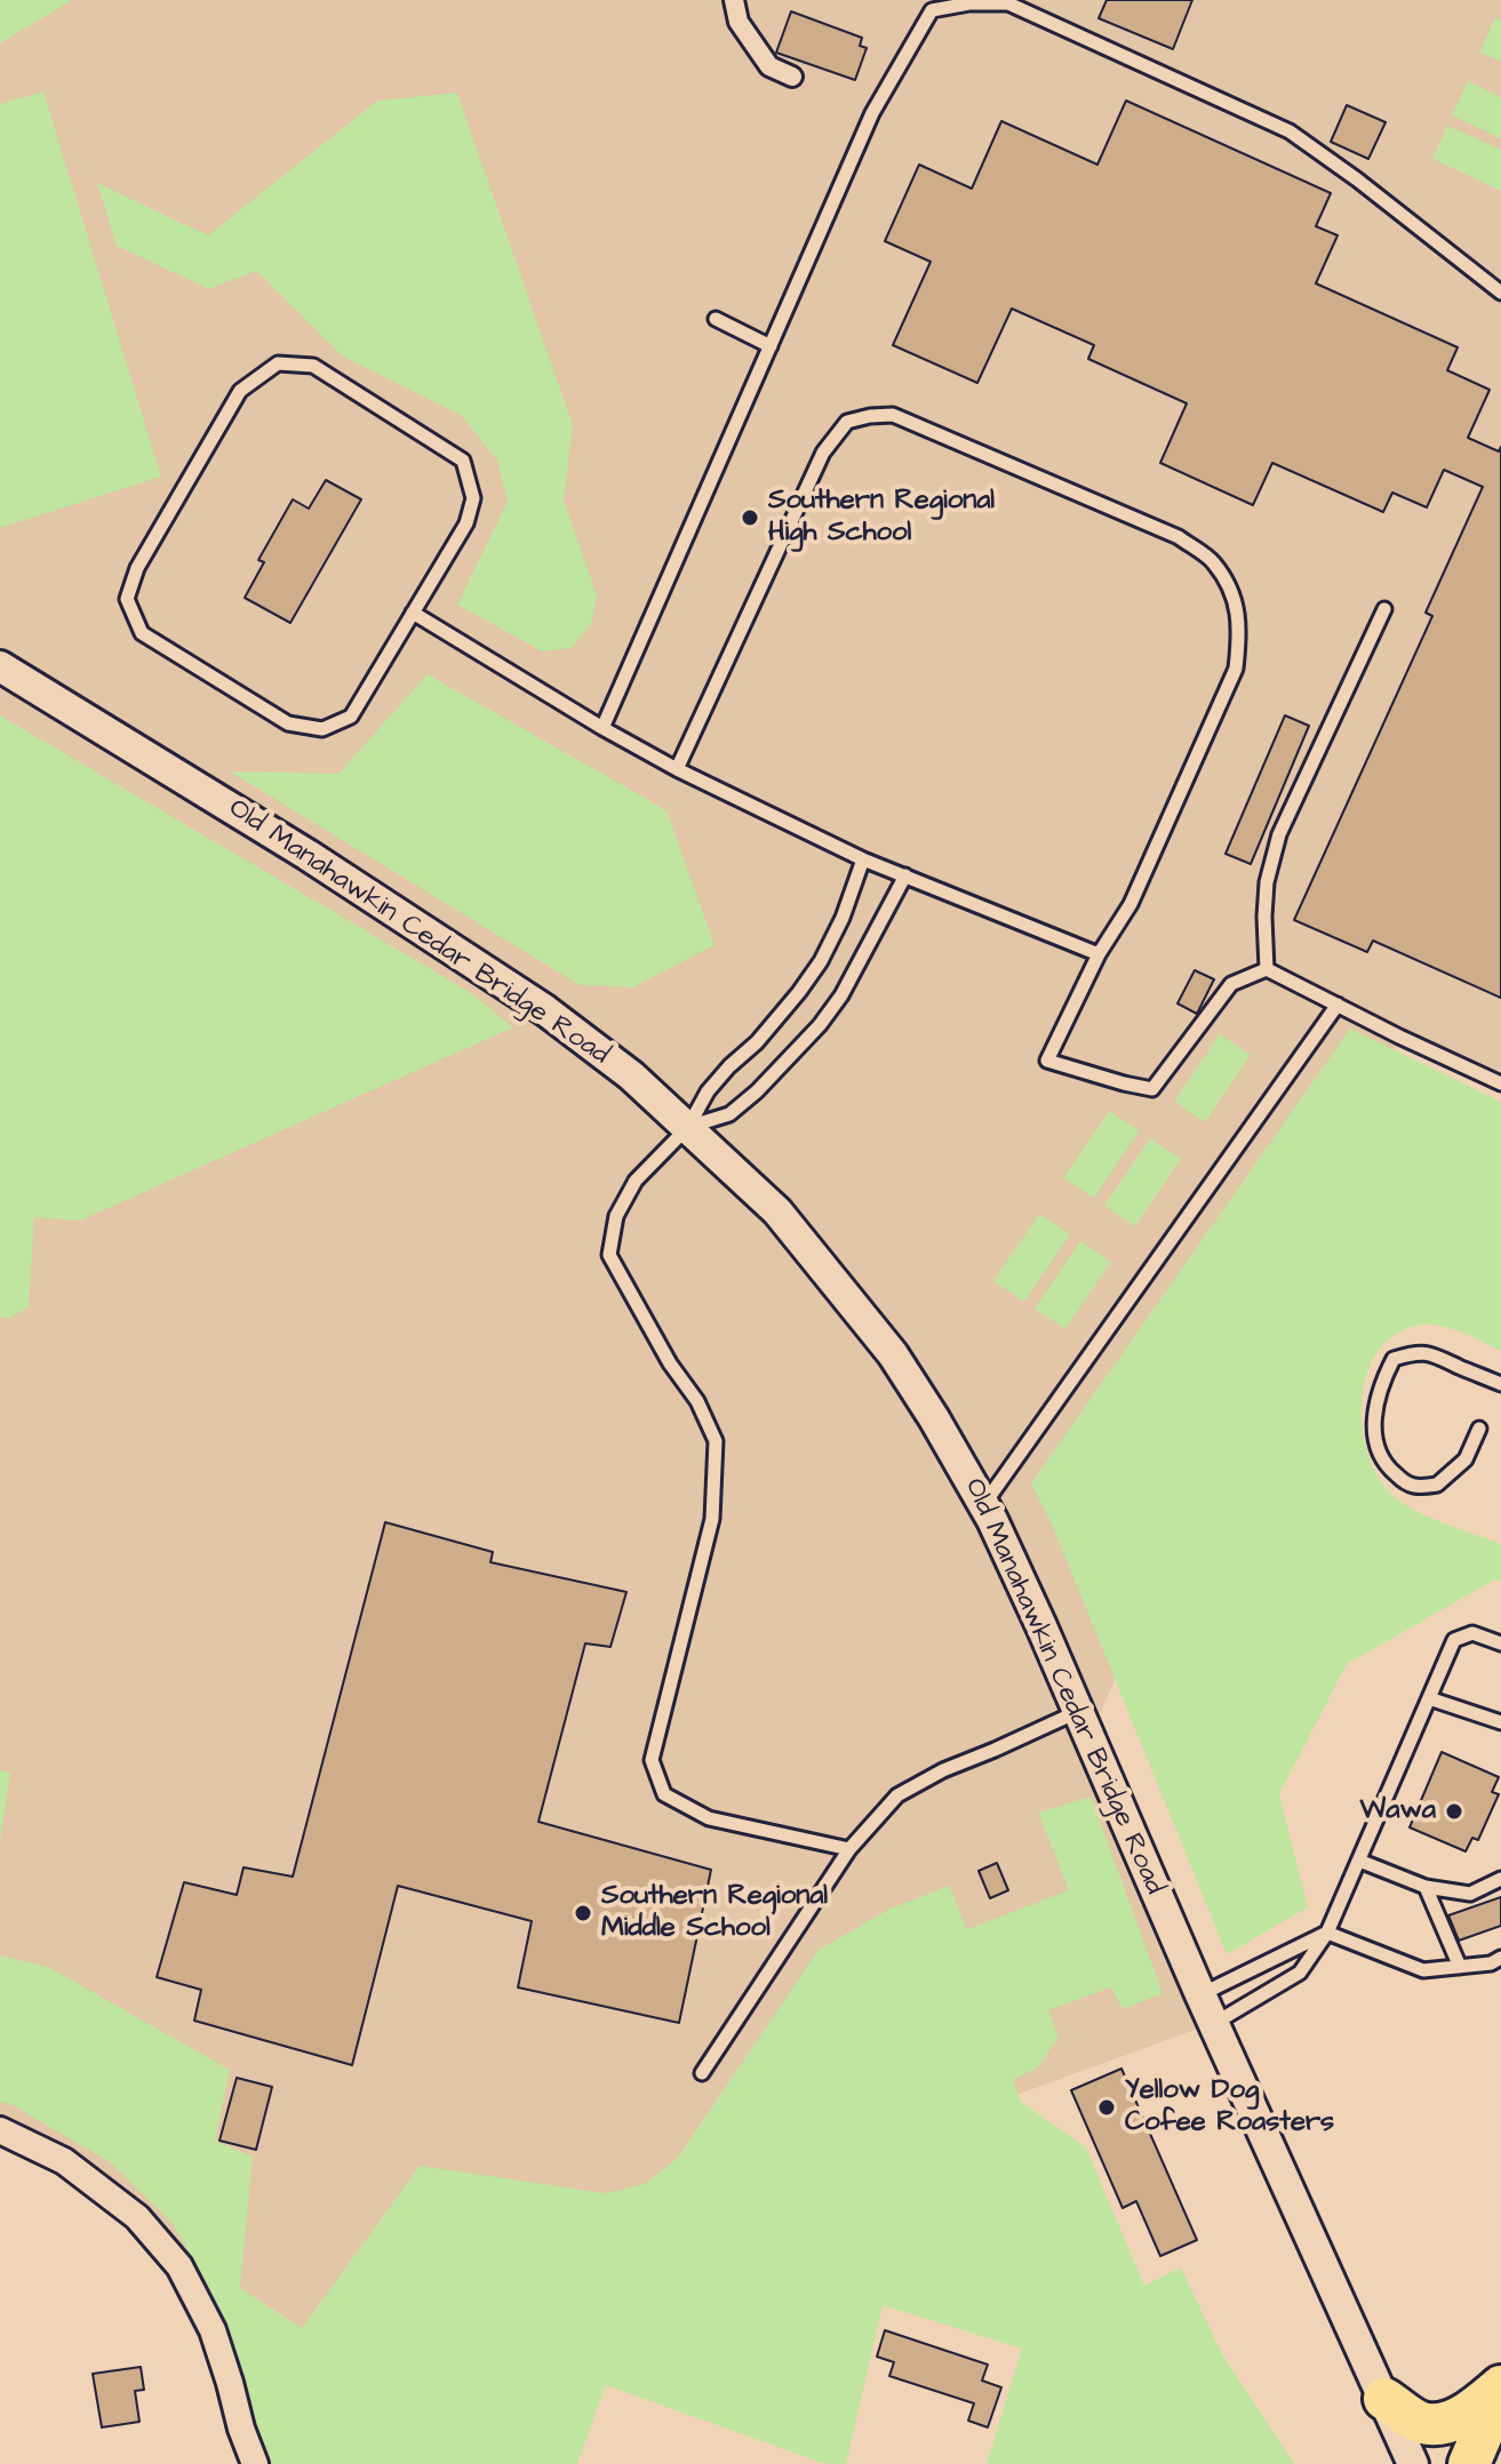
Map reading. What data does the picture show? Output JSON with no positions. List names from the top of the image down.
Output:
{
  "streets": {
    "street": ["Old Manahawkin Cedar Bridge Road"]
  },
  "places": [
    "Southern Regional High School",
    "Wawa",
    "Southern Regional Middle School",
    "Yellow Dog Cofee Roasters"
  ]
}
